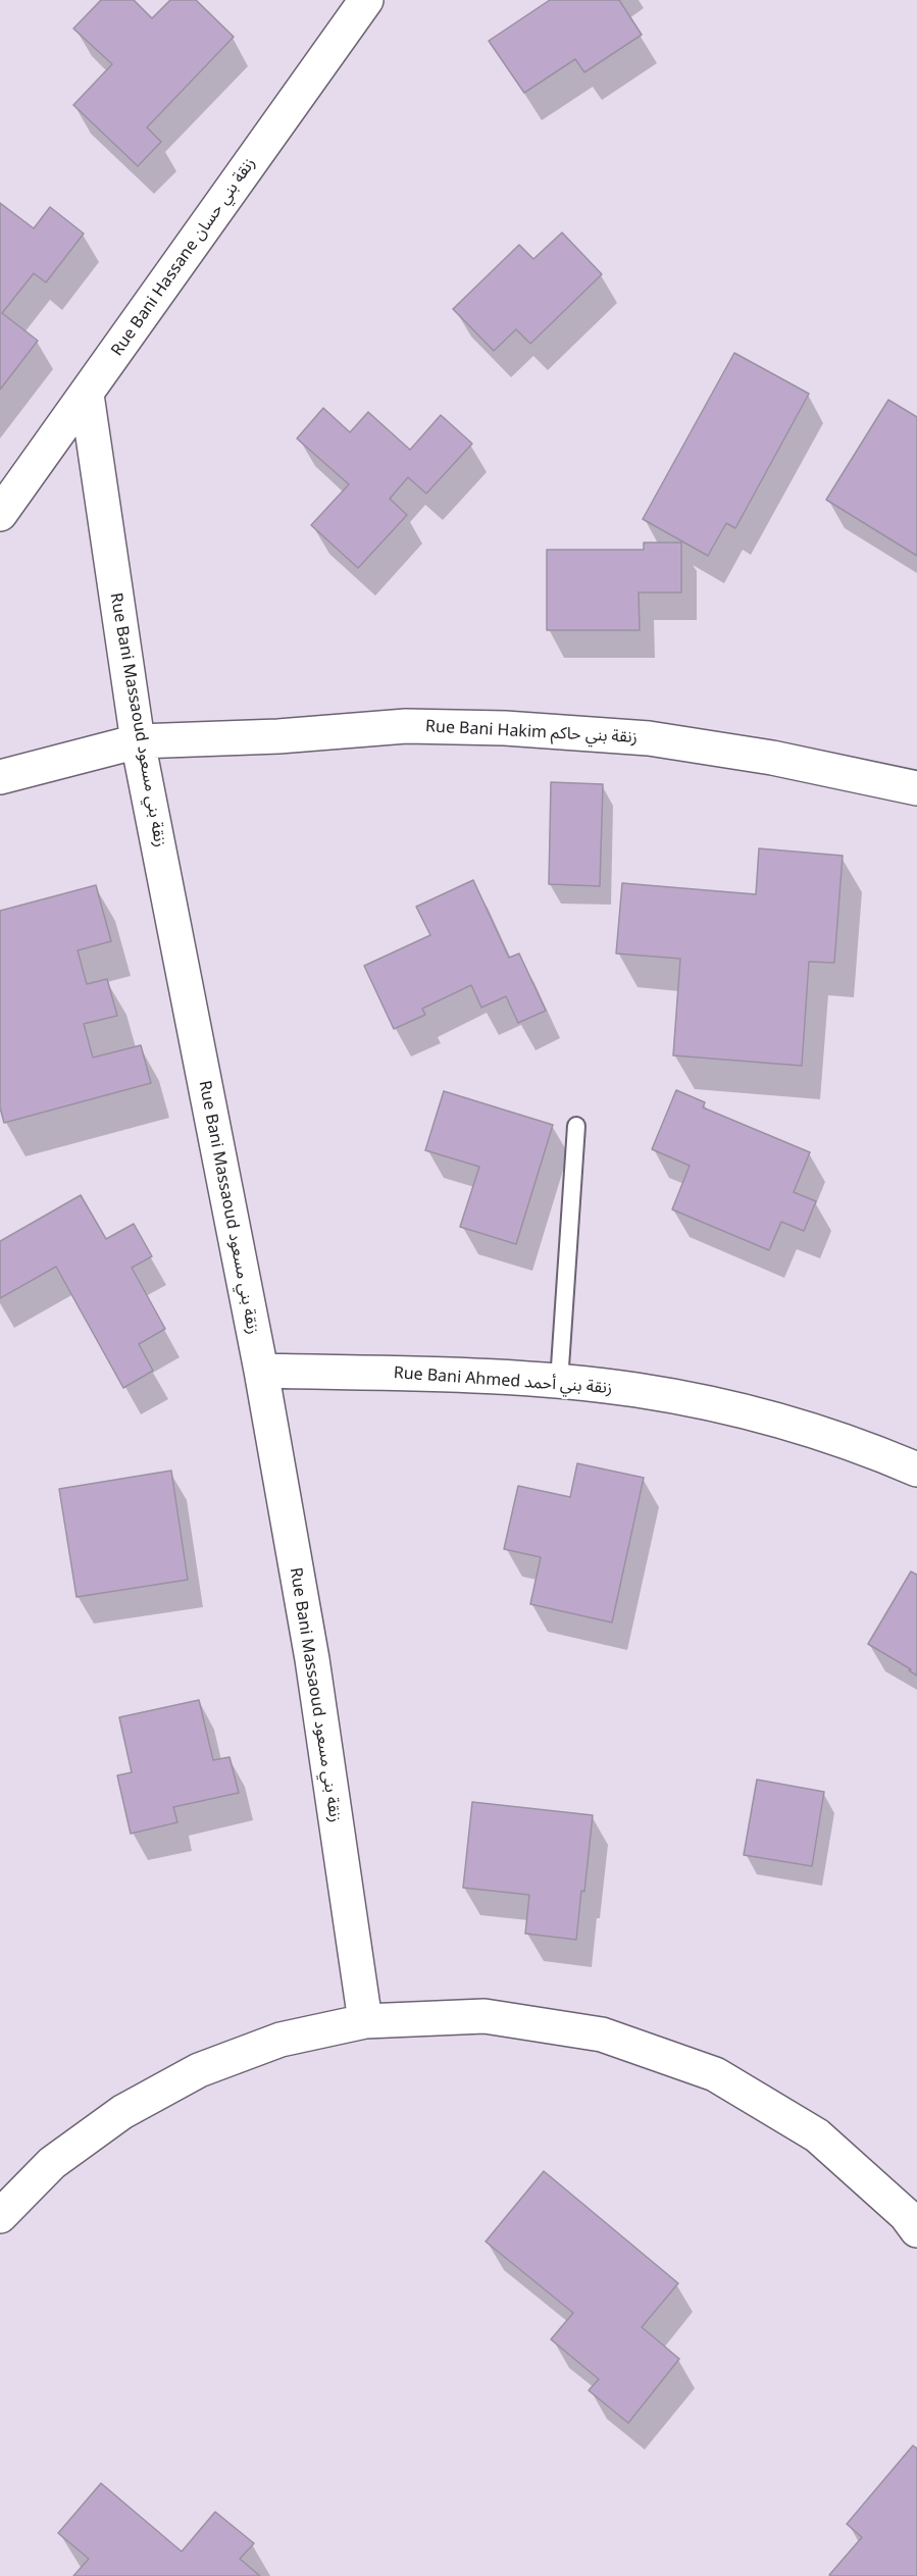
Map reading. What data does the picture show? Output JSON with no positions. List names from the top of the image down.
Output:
{
  "streets": {
    "street": [
      "Rue Bani Hassane زنقة بني حسان",
      "Rue Bani Massaoud زنقة بني مسعود",
      "Rue Bani Hakim زنقة بني حاكم",
      "Rue Bani Ahmed زنقة بني أحمد"
    ]
  },
  "crossings": [
    ["Rue Bani Hassane زنقة بني حسان", "Rue Bani Massaoud زنقة بني مسعود"],
    ["Rue Bani Massaoud زنقة بني مسعود", "Rue Bani Hakim زنقة بني حاكم"],
    ["Rue Bani Massaoud زنقة بني مسعود", "Rue Bani Ahmed زنقة بني أحمد"]
  ]
}
